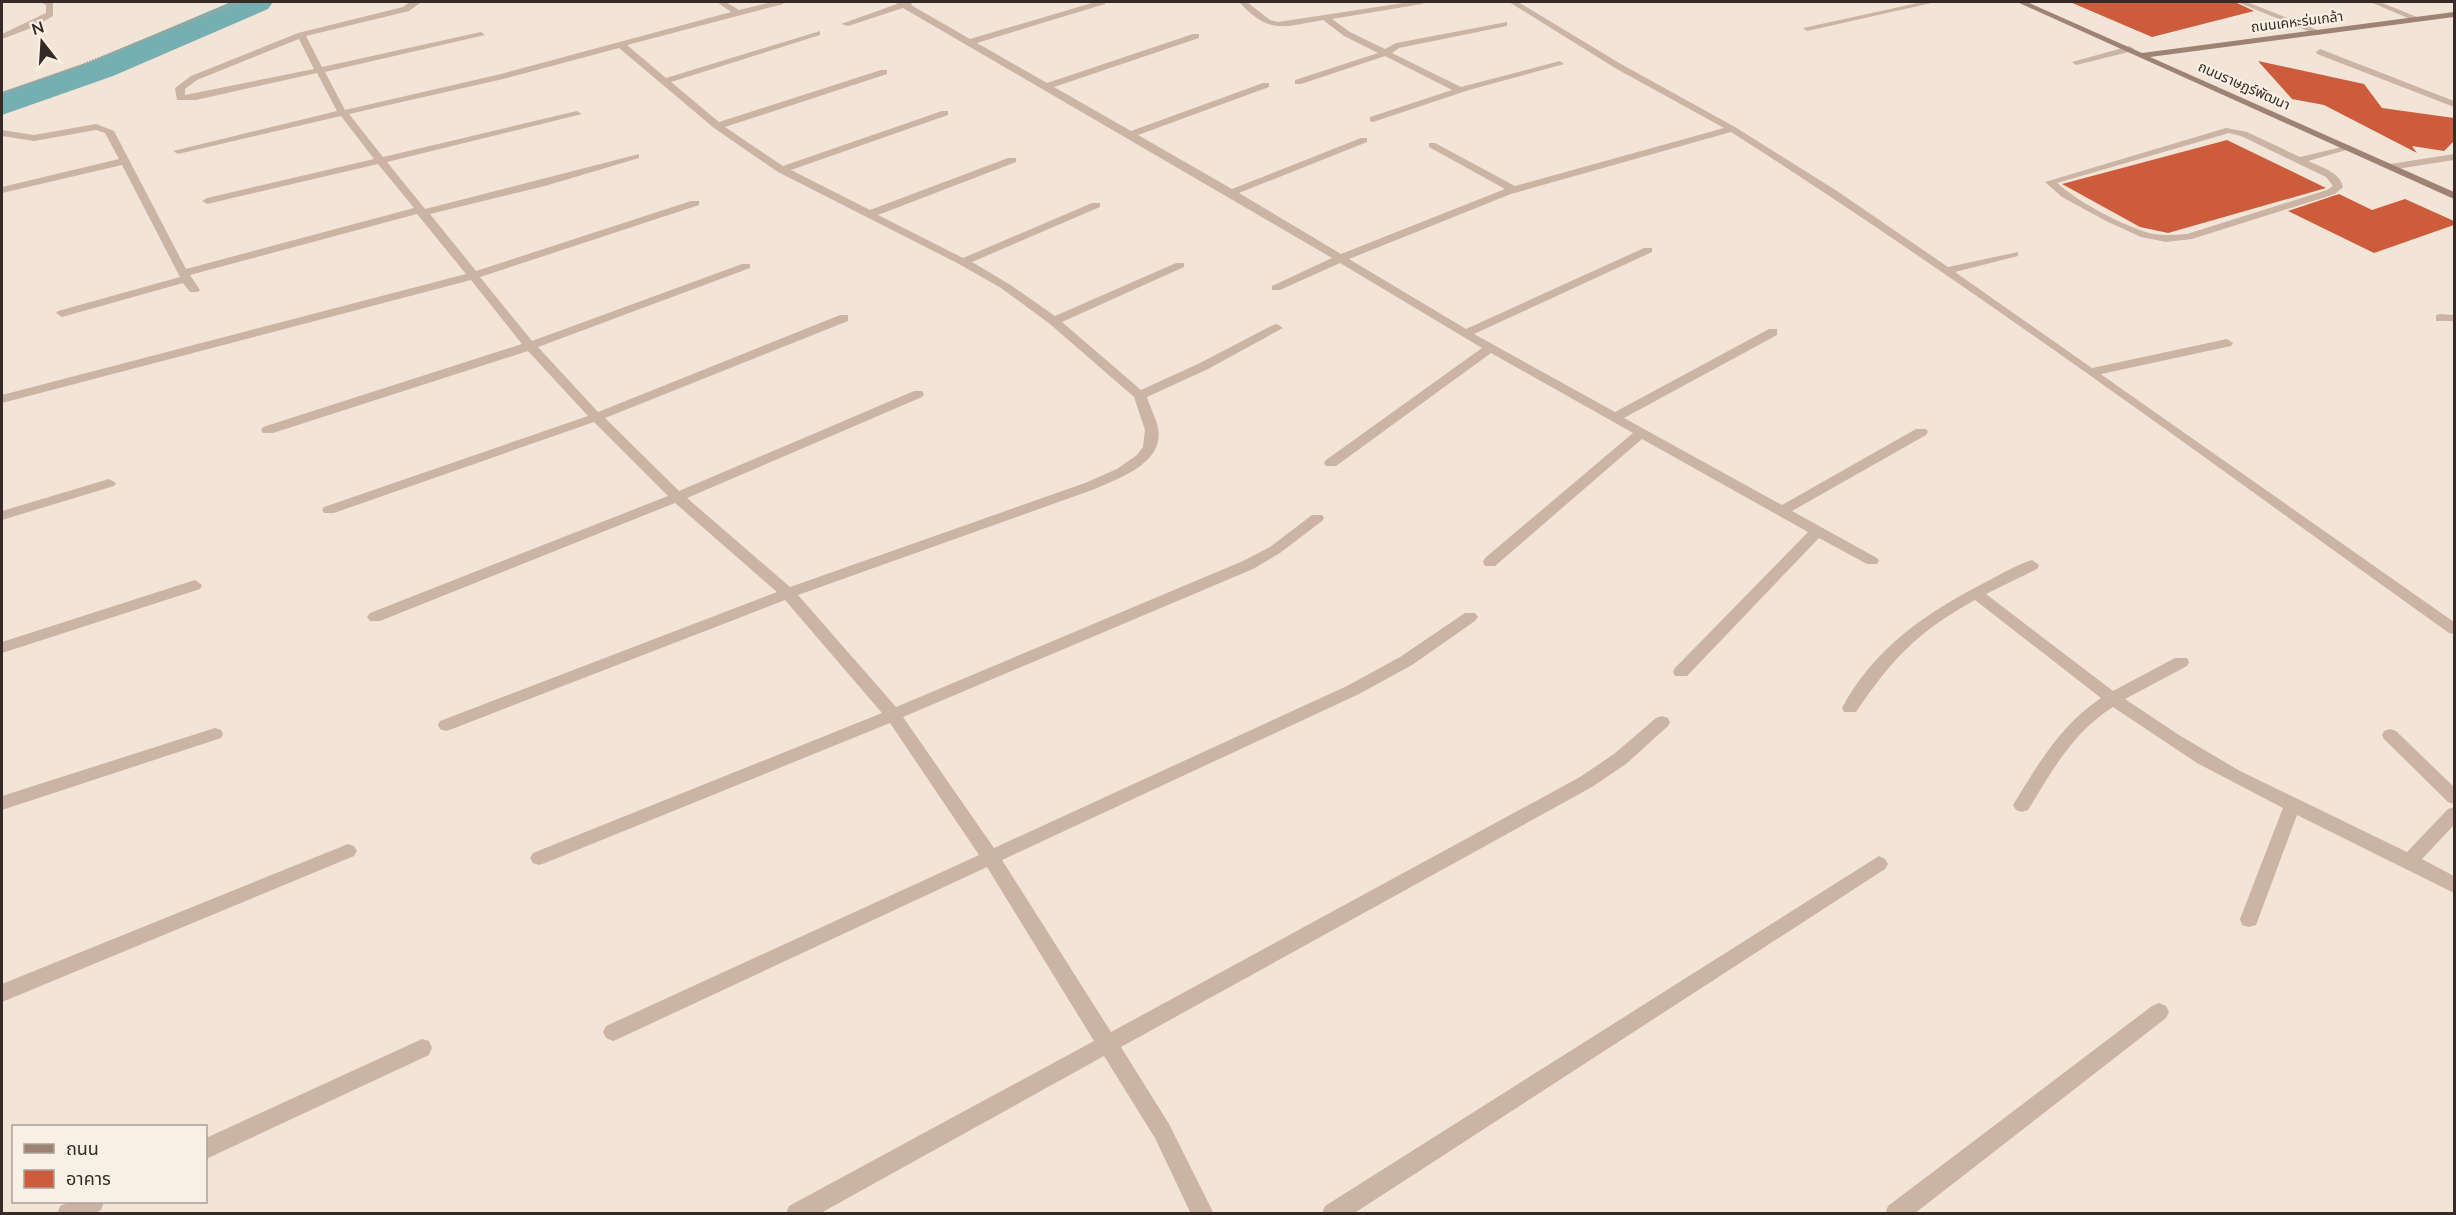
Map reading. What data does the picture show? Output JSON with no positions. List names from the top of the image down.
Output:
{
  "streets": {
    "street": ["ถนนเคหะร่มเกล้า", "ถนนราษฏร์พัฒนา"]
  },
  "crossings": [
    ["ถนนเคหะร่มเกล้า", "ถนนราษฏร์พัฒนา"]
  ],
  "legend": ["ถนน", "อาคาร"],
  "north": "top"
}
